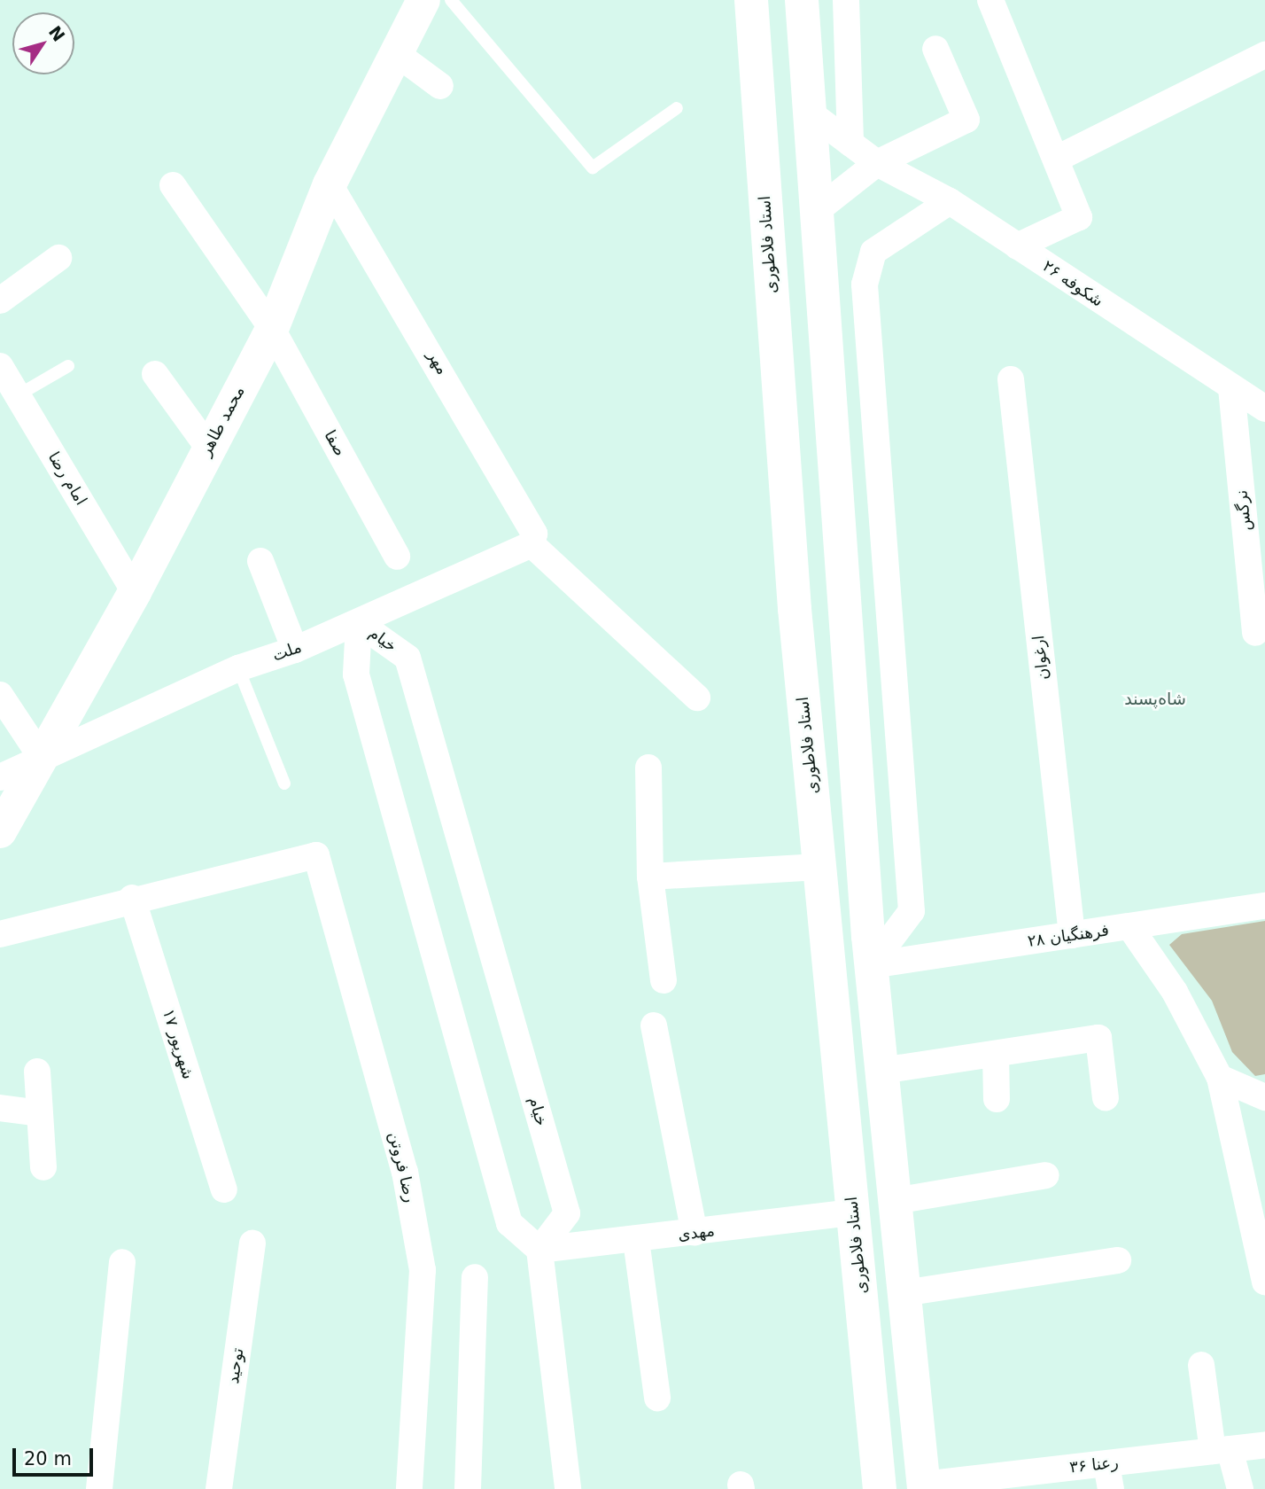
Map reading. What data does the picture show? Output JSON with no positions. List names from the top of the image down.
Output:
{
  "streets": {
    "main road": ["استاد فلاطوری", "محمد طاهر"],
    "street": [
      "شکوفه ۲۶",
      "مهر",
      "صفا",
      "امام رضا",
      "نرگس",
      "خیام",
      "ملت",
      "ارغوان",
      "فرهنگیان ۲۸",
      "۱۷ شهریور",
      "رضا فروتن",
      "مهدی",
      "توحید",
      "رعنا ۳۶"
    ]
  },
  "crossings": [
    ["استاد فلاطوری", "مهدی"],
    ["شکوفه ۲۶", "نرگس"],
    ["مهر", "محمد طاهر"],
    ["مهر", "ملت"],
    ["محمد طاهر", "صفا"],
    ["محمد طاهر", "امام رضا"],
    ["محمد طاهر", "ملت"],
    ["خیام", "ملت"],
    ["خیام", "مهدی"],
    ["ارغوان", "فرهنگیان ۲۸"],
    ["۱۷ شهریور", "رضا فروتن"]
  ],
  "districts": ["شاه‌پسند"],
  "scale_bar": "20 m",
  "north": "top right"
}
